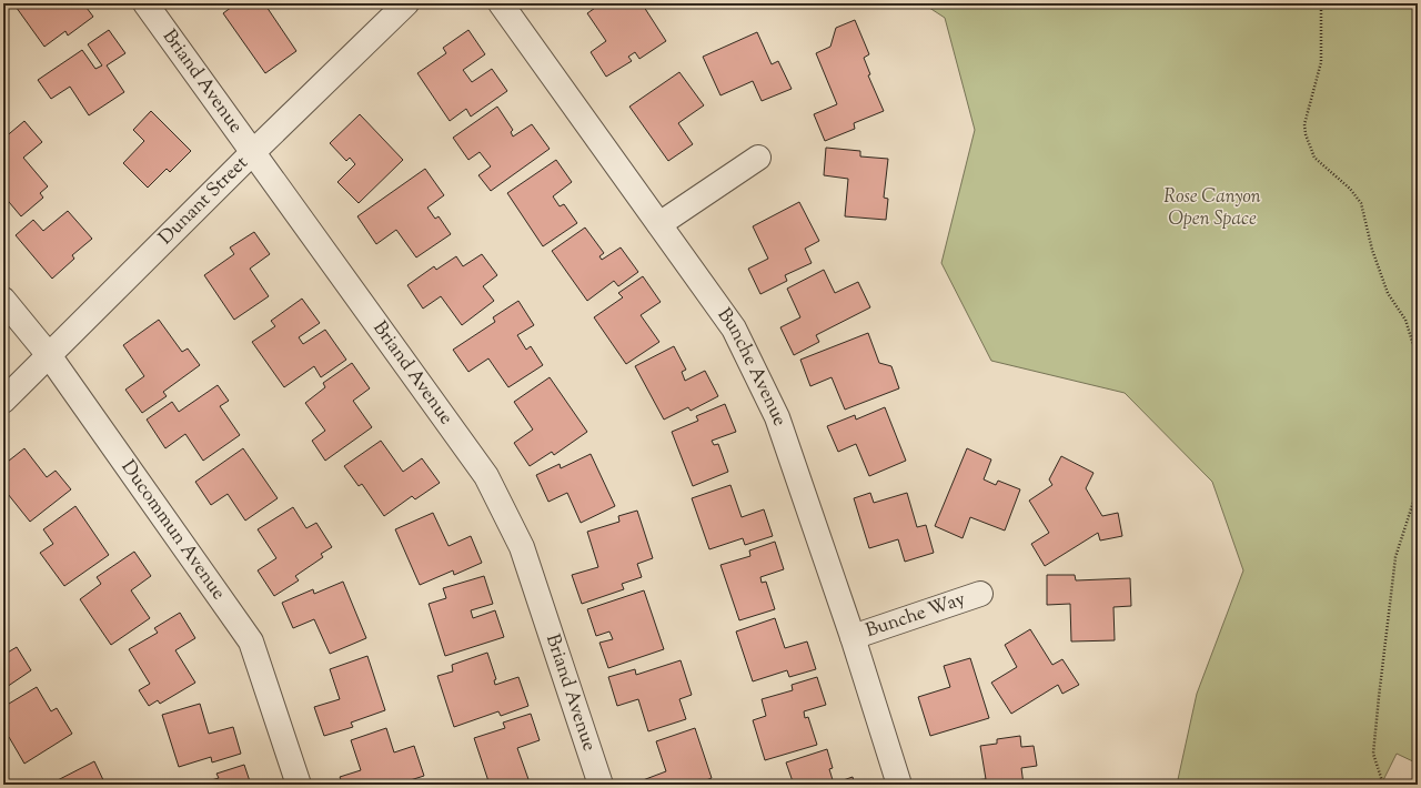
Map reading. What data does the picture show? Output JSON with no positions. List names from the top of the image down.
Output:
{
  "streets": {
    "street": [
      "Briand Avenue",
      "Dunant Street",
      "Bunche Avenue",
      "Ducommun Avenue",
      "Bunche Way"
    ]
  },
  "crossings": [
    ["Briand Avenue", "Dunant Street"],
    ["Dunant Street", "Ducommun Avenue"],
    ["Bunche Avenue", "Bunche Way"]
  ],
  "parks": ["Rose Canyon Open Space"]
}
